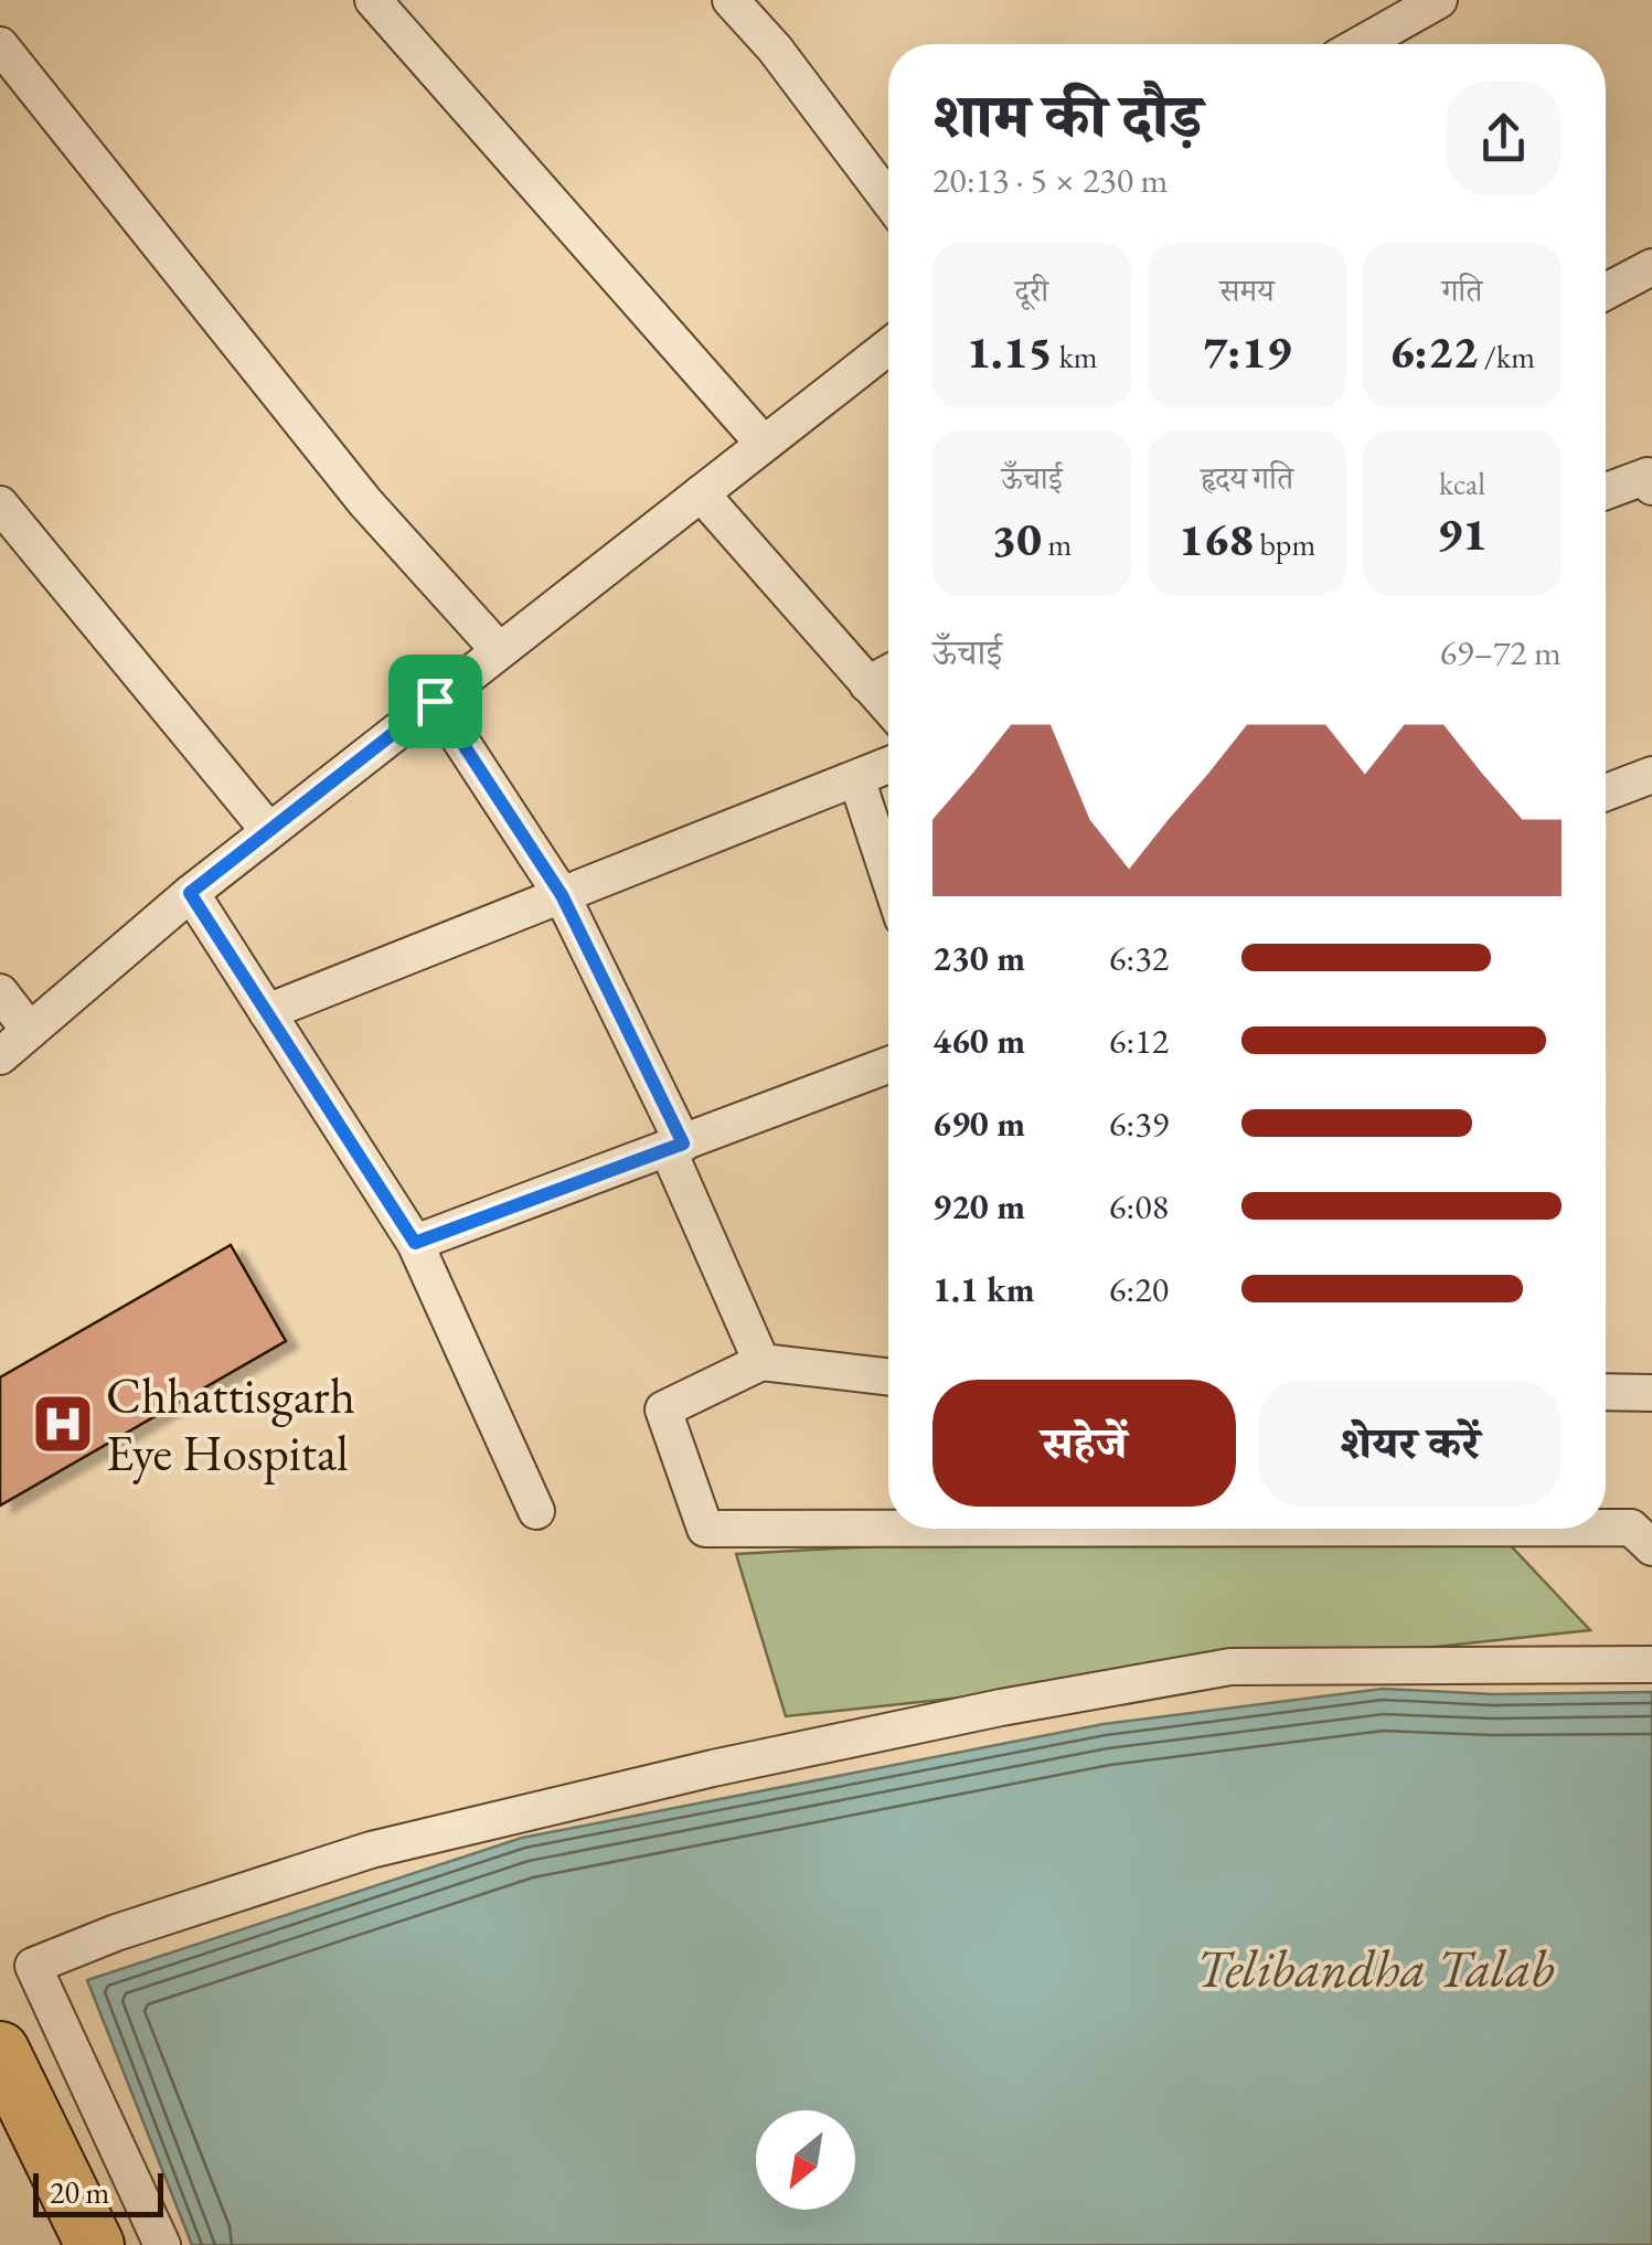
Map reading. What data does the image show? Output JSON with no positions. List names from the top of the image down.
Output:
{
  "water": ["Telibandha Talab"],
  "places": {
    "hospital": ["Chhattisgarh Eye Hospital"]
  },
  "scale_bar": "20 m",
  "north": "bottom left",
  "page": {
    "heading": ["शाम की दौड़", "20:13 · 5 × 230 m"],
    "stats": [
      ["दूरी", "1.15 km"],
      ["समय", "7:19"],
      ["गति", "6:22 /km"],
      ["ऊँचाई", "30 m"],
      ["हृदय गति", "168 bpm"],
      ["kcal", "91"]
    ],
    "chart": ["ऊँचाई", "69–72 m"],
    "list": [
      {
        "name": "230 m",
        "note": "6:32"
      },
      {
        "name": "460 m",
        "note": "6:12"
      },
      {
        "name": "690 m",
        "note": "6:39"
      },
      {
        "name": "920 m",
        "note": "6:08"
      },
      {
        "name": "1.1 km",
        "note": "6:20"
      }
    ],
    "buttons": ["सहेजें", "शेयर करें"],
    "scale": "20 m"
  }
}
